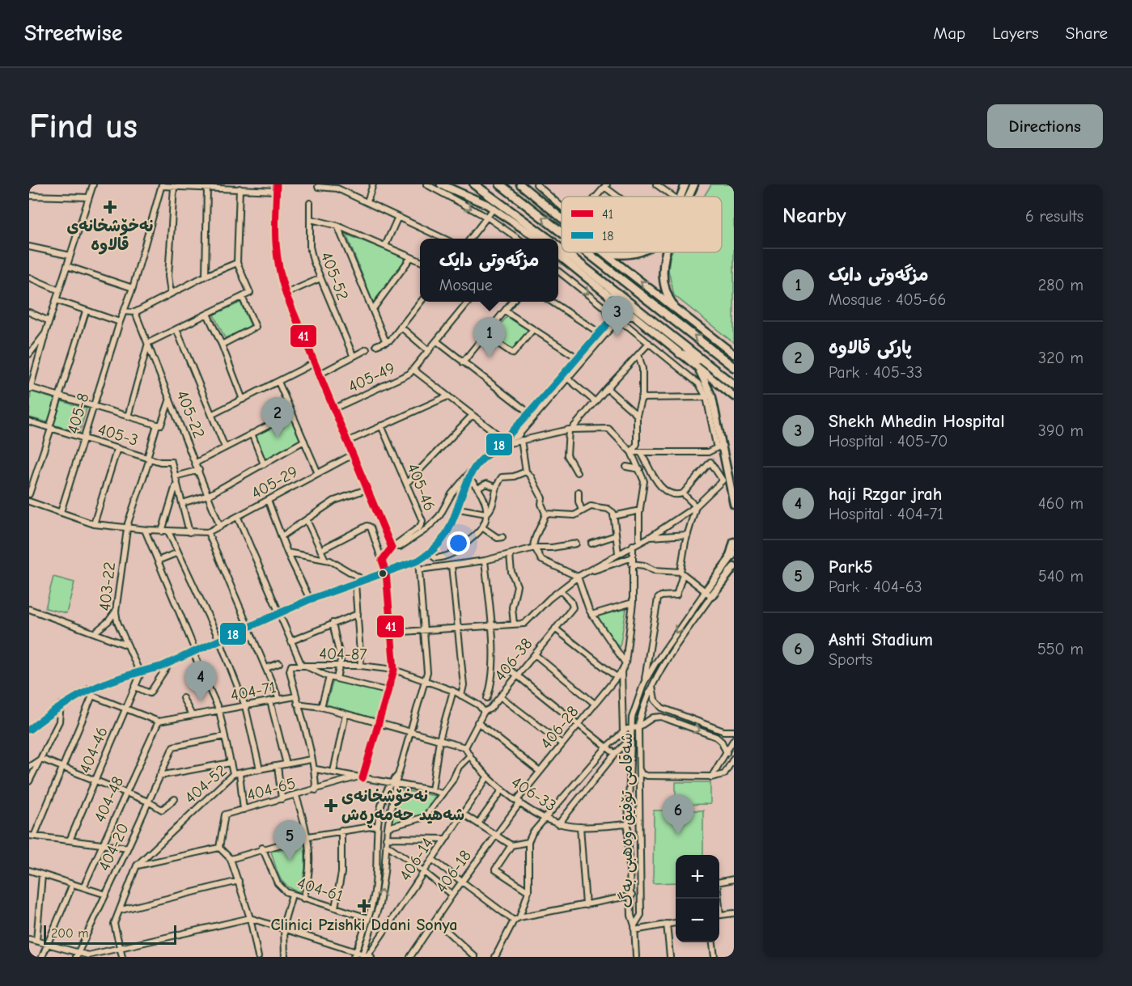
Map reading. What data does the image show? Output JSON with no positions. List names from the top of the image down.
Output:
{
  "streets": {
    "main road": ["شەقامی تۆفیق وەهبی بەگ"],
    "street": [
      "405-52",
      "405-49",
      "405-8",
      "405-22",
      "405-3",
      "405-29",
      "405-46",
      "403-22",
      "404-87",
      "406-38",
      "404-71",
      "406-28",
      "404-46",
      "404-52",
      "404-65",
      "406-33",
      "404-48",
      "404-20",
      "406-14",
      "406-18",
      "404-61"
    ]
  },
  "crossings": [
    ["405-8", "405-3"],
    ["405-22", "405-29"],
    ["405-22", "403-22"],
    ["405-3", "403-22"],
    ["403-22", "404-46"],
    ["404-87", "406-38"],
    ["404-87", "404-71"],
    ["406-38", "406-33"],
    ["404-71", "404-48"],
    ["406-28", "406-33"],
    ["406-28", "406-18"],
    ["406-33", "شەقامی تۆفیق وەهبی بەگ"],
    ["406-33", "406-14"],
    ["406-33", "406-18"]
  ],
  "places": {
    "health": ["نەخۆشخانەی قالاوە", "نەخۆشخانەی شەهید حەمەڕەش", "Clinici Pzishki Ddani Sonya"]
  },
  "lines": ["transit line 41", "transit line 18"],
  "legend": ["41", "18"],
  "scale_bar": "200 m",
  "page": {
    "header": "Streetwise",
    "nav": ["Map", "Layers", "Share"],
    "buttons": "Directions",
    "title": "Find us",
    "heading": ["Nearby", "6 results"],
    "popup": ["مزگەوتی دایک", "Mosque"],
    "list": [
      {
        "mark": "1",
        "name": "مزگەوتی دایک",
        "note": "Mosque · 405-66",
        "value": "280 m"
      },
      {
        "mark": "2",
        "name": "پارکی قالاوە",
        "note": "Park · 405-33",
        "value": "320 m"
      },
      {
        "mark": "3",
        "name": "Shekh Mhedin Hospital",
        "note": "Hospital · 405-70",
        "value": "390 m"
      },
      {
        "mark": "4",
        "name": "haji Rzgar jrah",
        "note": "Hospital · 404-71",
        "value": "460 m"
      },
      {
        "mark": "5",
        "name": "Park5",
        "note": "Park · 404-63",
        "value": "540 m"
      },
      {
        "mark": "6",
        "name": "Ashti Stadium",
        "note": "Sports",
        "value": "550 m"
      }
    ],
    "pins": [
      "3",
      "1",
      "2",
      "4",
      "6",
      "5"
    ],
    "map_buttons": ["+", "−"],
    "scale": "200 m"
  }
}
